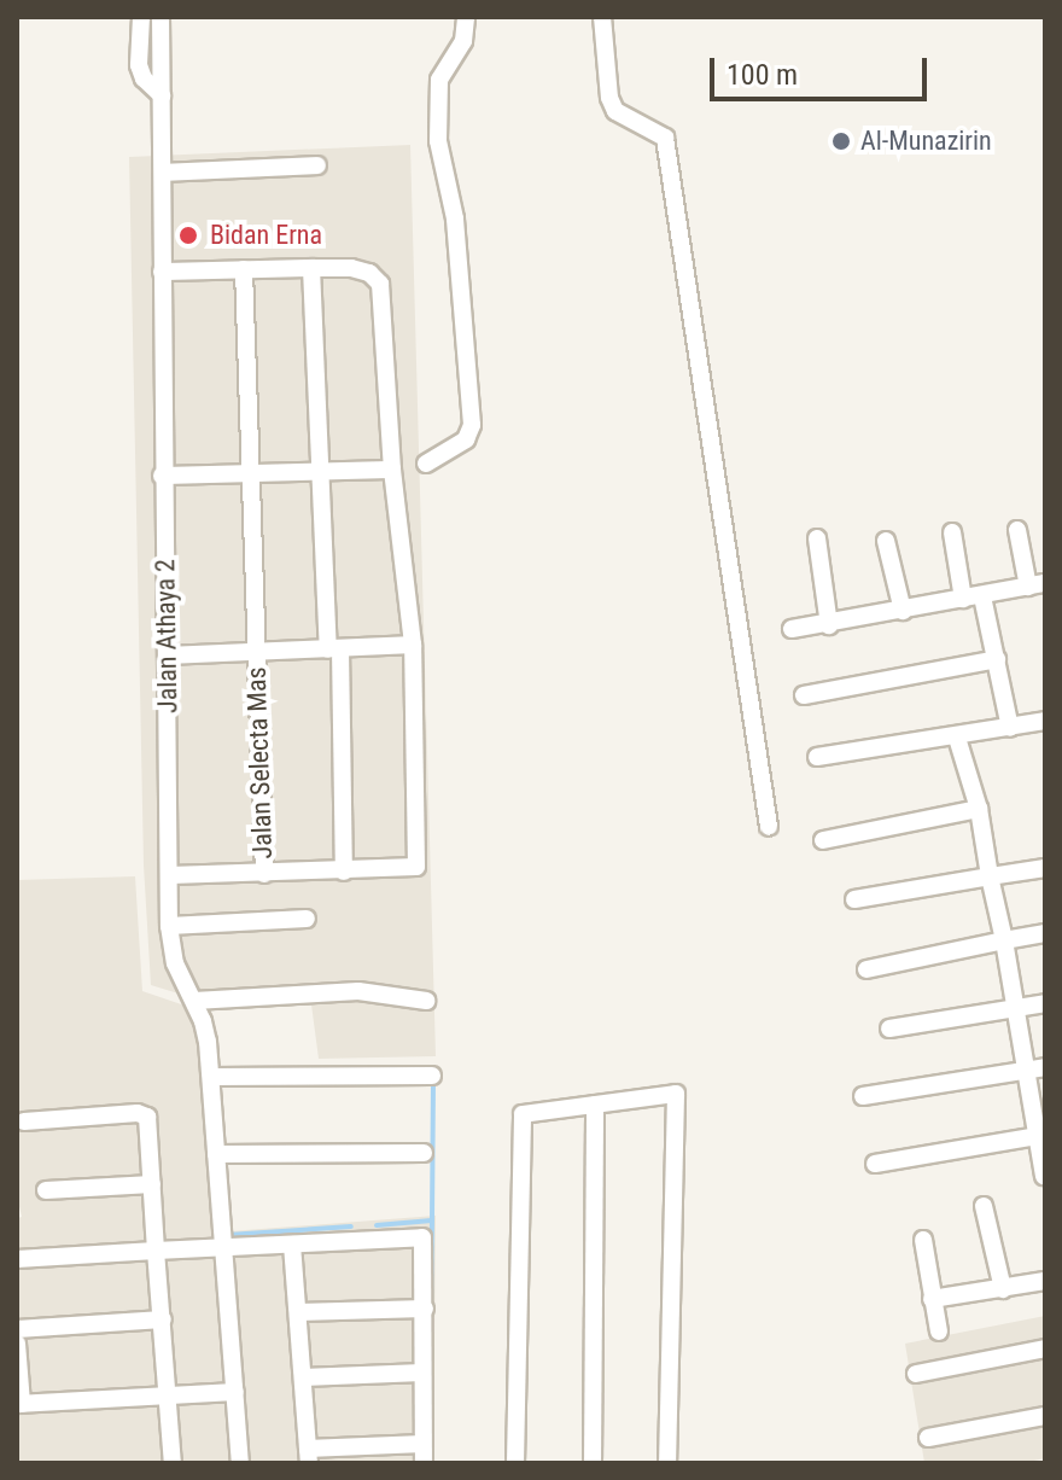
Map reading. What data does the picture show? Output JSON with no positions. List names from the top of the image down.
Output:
{
  "streets": {
    "street": ["Jalan Athaya 2", "Jalan Selecta Mas"]
  },
  "crossings": [
    ["Jalan Athaya 2", "Jalan Selecta Mas"]
  ],
  "places": ["Al-Munazirin", "Bidan Erna"],
  "scale_bar": "100 m"
}
